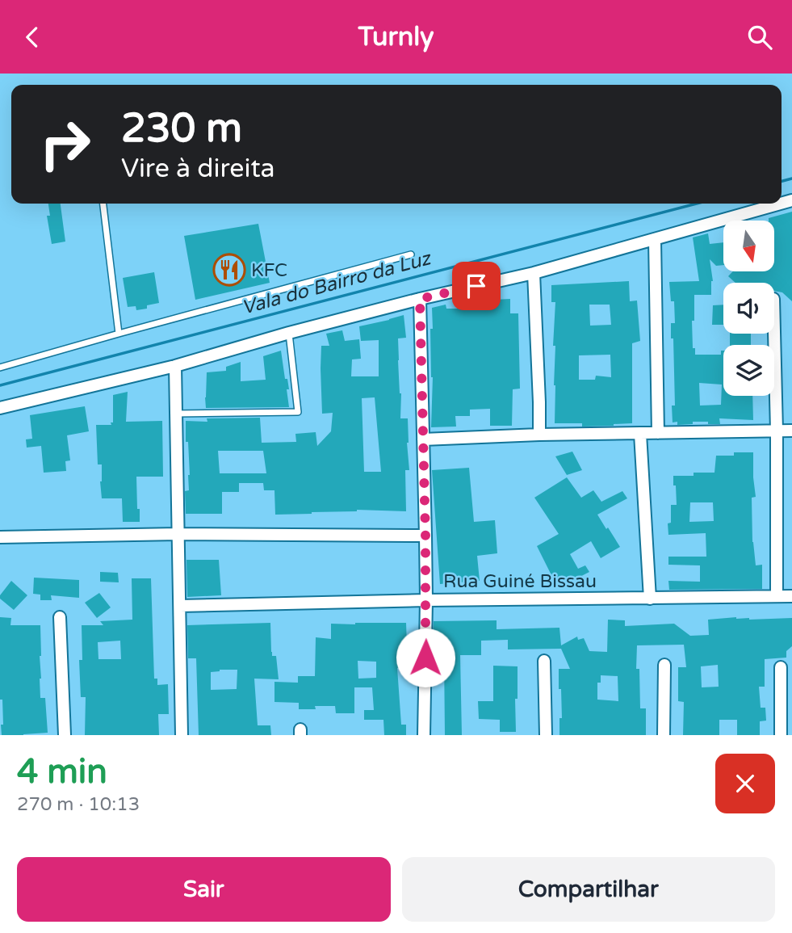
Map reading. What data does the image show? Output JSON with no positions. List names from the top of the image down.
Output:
{
  "streets": {
    "street": ["Rua Guiné Bissau"]
  },
  "water": ["Vala do Bairro da Luz"],
  "places": {
    "restaurant": ["KFC"]
  },
  "north": "bottom",
  "page": {
    "header": "Turnly",
    "turn": ["230 m", "Vire à direita"],
    "heading": ["4 min", "270 m · 10:13"],
    "buttons": ["Sair", "Compartilhar"]
  }
}
